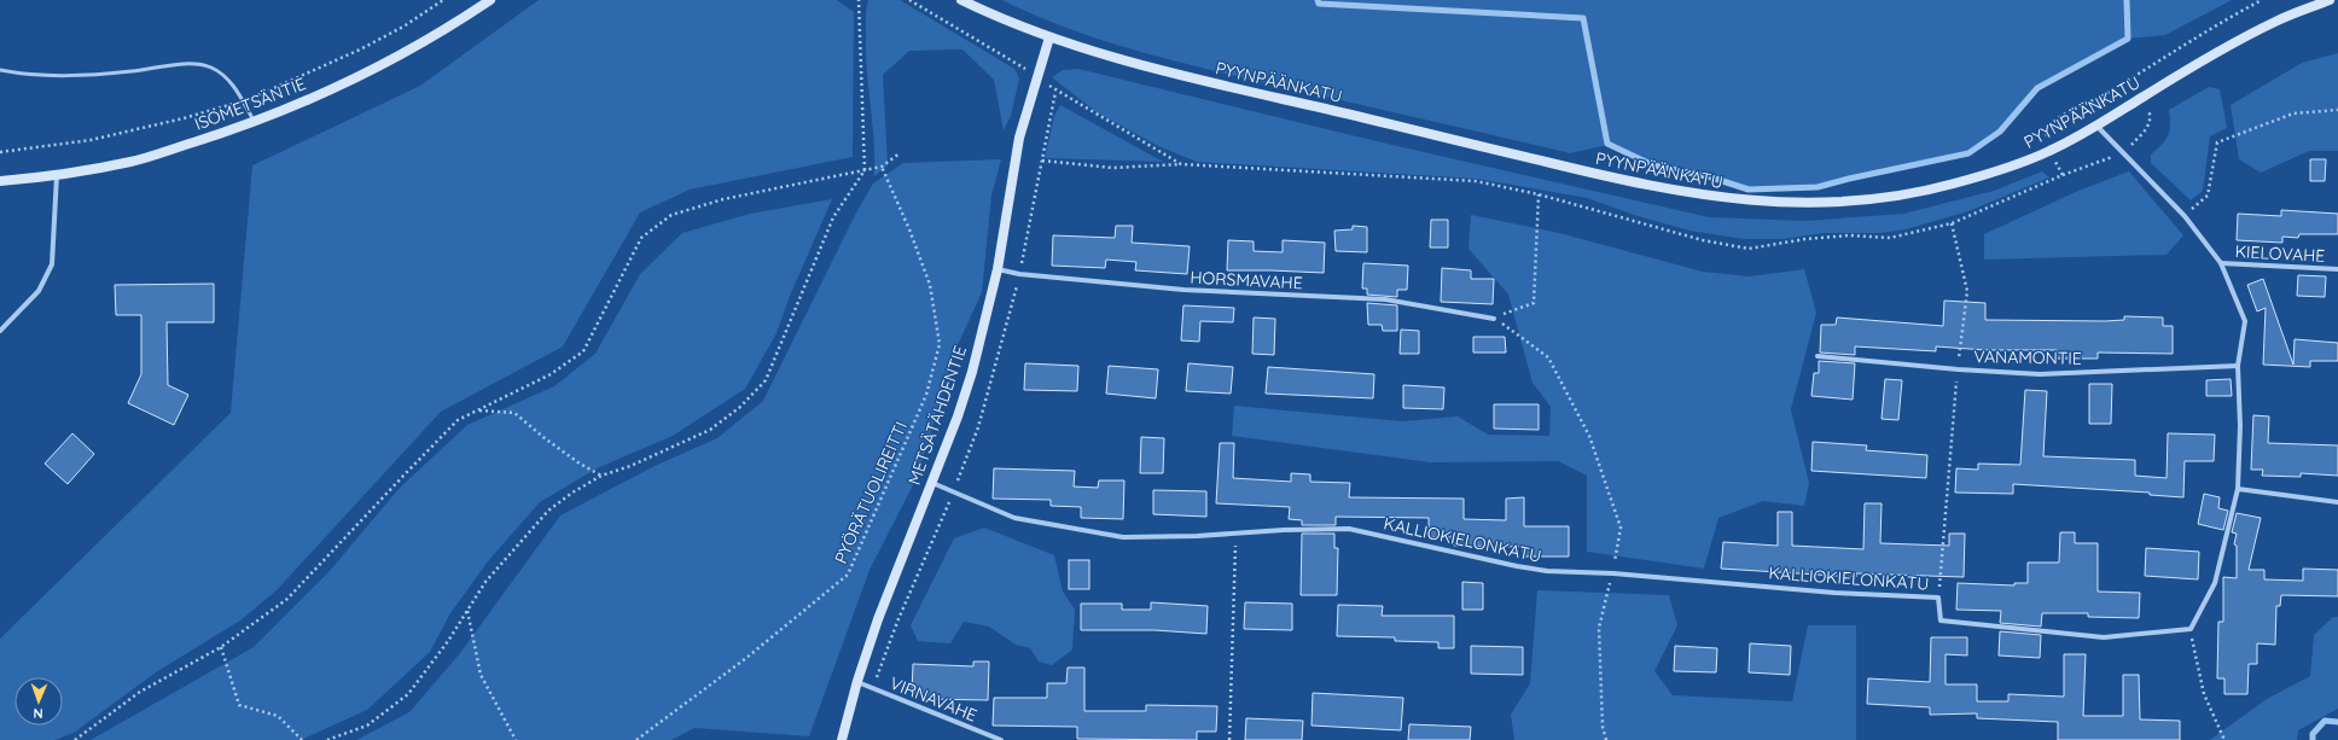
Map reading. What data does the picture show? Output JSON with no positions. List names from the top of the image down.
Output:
{
  "streets": {
    "main road": ["PYYNPÄÄNKATU", "ISOMETSÄNTIE", "METSÄTÄHDENTIE"],
    "street": [
      "KIELOVAHE",
      "HORSMAVAHE",
      "VANAMONTIE",
      "KALLIOKIELONKATU",
      "VIRNAVAHE"
    ],
    "path": ["PYÖRÄTUOLIREITTI"]
  },
  "crossings": [
    ["PYYNPÄÄNKATU", "METSÄTÄHDENTIE"],
    ["HORSMAVAHE", "METSÄTÄHDENTIE"],
    ["METSÄTÄHDENTIE", "KALLIOKIELONKATU"],
    ["METSÄTÄHDENTIE", "VIRNAVAHE"]
  ],
  "north": "bottom"
}
